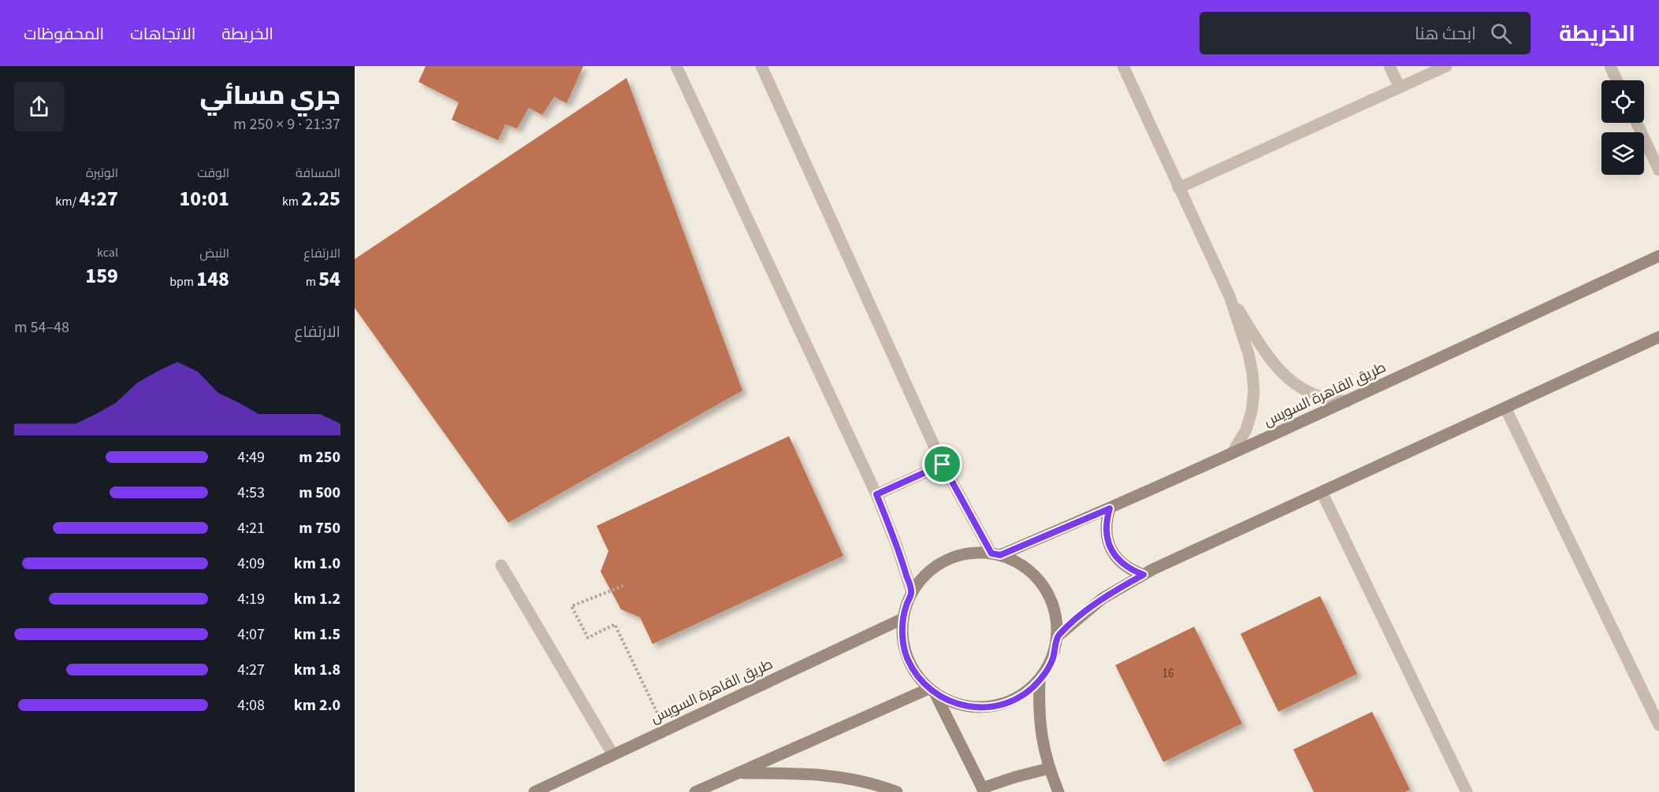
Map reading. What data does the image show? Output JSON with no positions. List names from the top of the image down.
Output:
{
  "streets": {
    "main road": ["طريق القاهرة السويس"]
  },
  "house_numbers": ["16"],
  "page": {
    "header": "الخريطة",
    "search": "ابحث هنا",
    "nav": ["الخريطة", "الاتجاهات", "المحفوظات"],
    "heading": ["جري مسائي", "21:37 · 9 × 250 m"],
    "stats": [
      ["المسافة", "2.25 km"],
      ["الوقت", "10:01"],
      ["الوتيرة", "4:27 /km"],
      ["الارتفاع", "54 m"],
      ["النبض", "148 bpm"],
      ["kcal", "159"]
    ],
    "chart": ["الارتفاع", "48–54 m"],
    "list": [
      {
        "name": "250 m",
        "note": "4:49"
      },
      {
        "name": "500 m",
        "note": "4:53"
      },
      {
        "name": "750 m",
        "note": "4:21"
      },
      {
        "name": "1.0 km",
        "note": "4:09"
      },
      {
        "name": "1.2 km",
        "note": "4:19"
      },
      {
        "name": "1.5 km",
        "note": "4:07"
      },
      {
        "name": "1.8 km",
        "note": "4:27"
      },
      {
        "name": "2.0 km",
        "note": "4:08"
      }
    ]
  }
}
